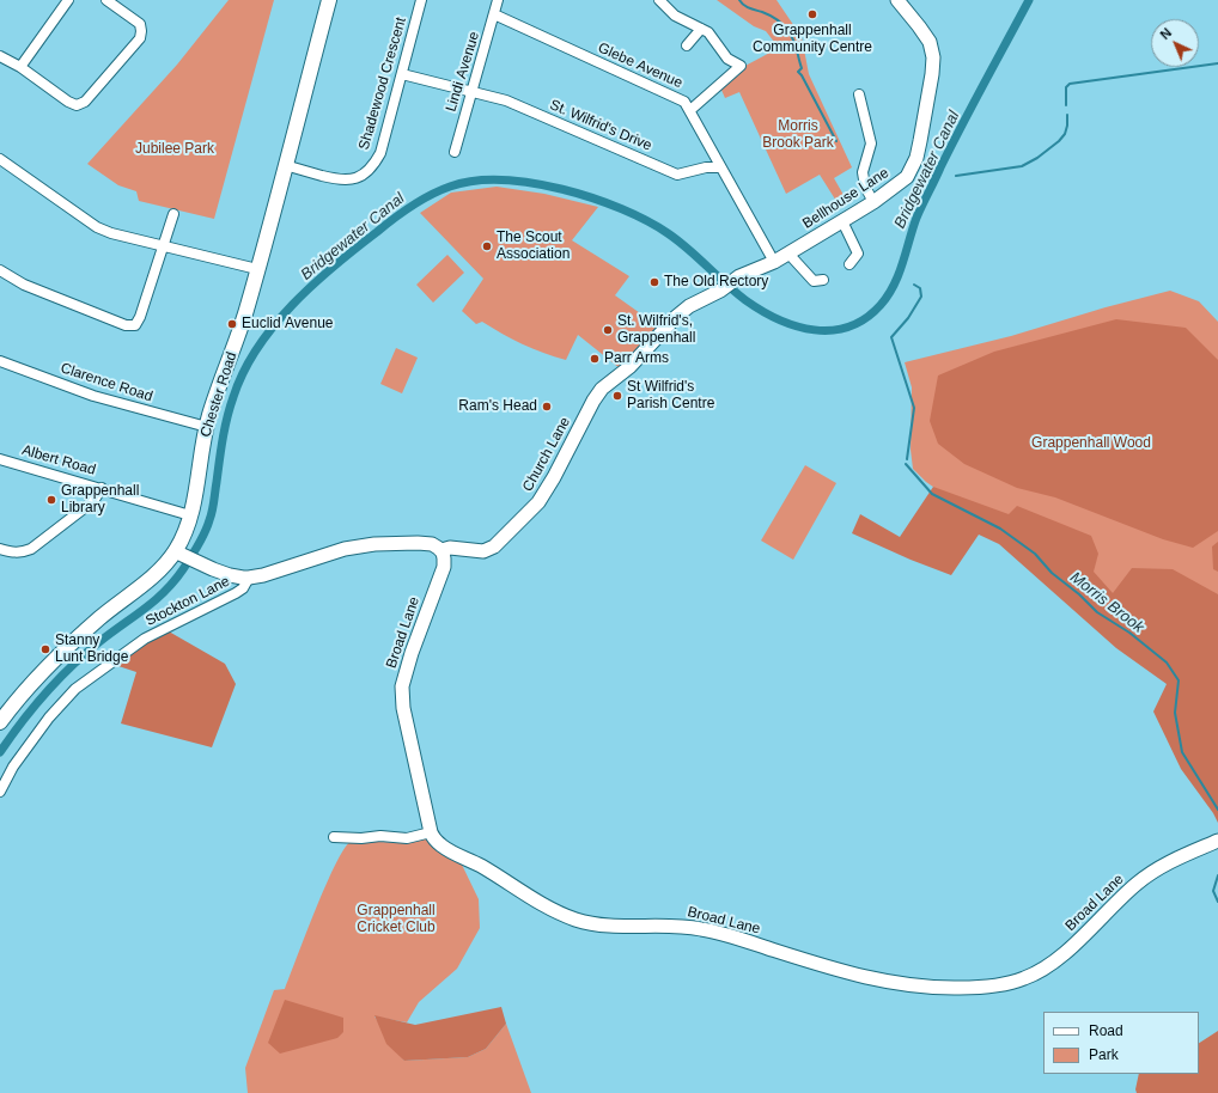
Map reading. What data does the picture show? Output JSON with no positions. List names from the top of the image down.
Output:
{
  "streets": {
    "main road": ["Chester Road"],
    "street": [
      "Glebe Avenue",
      "Lindi Avenue",
      "Shadewood Crescent",
      "St. Wilfrid's Drive",
      "Bellhouse Lane",
      "Clarence Road",
      "Church Lane",
      "Albert Road",
      "Stockton Lane",
      "Broad Lane"
    ]
  },
  "crossings": [
    ["Glebe Avenue", "Lindi Avenue"],
    ["Glebe Avenue", "St. Wilfrid's Drive"],
    ["Glebe Avenue", "Bellhouse Lane"],
    ["Lindi Avenue", "St. Wilfrid's Drive"],
    ["Shadewood Crescent", "St. Wilfrid's Drive"],
    ["Shadewood Crescent", "Chester Road"],
    ["Bellhouse Lane", "Church Lane"],
    ["Clarence Road", "Chester Road"],
    ["Chester Road", "Church Lane"],
    ["Chester Road", "Albert Road"],
    ["Church Lane", "Stockton Lane"],
    ["Church Lane", "Broad Lane"]
  ],
  "water": ["Bridgewater Canal", "Morris Brook"],
  "parks": [
    "Morris Brook Park",
    "Jubilee Park",
    "Grappenhall Wood",
    "Grappenhall Cricket Club"
  ],
  "places": [
    "Grappenhall Community Centre",
    "The Scout Association",
    "The Old Rectory",
    "Euclid Avenue",
    "St. Wilfrid's, Grappenhall",
    "Parr Arms",
    "St Wilfrid's Parish Centre",
    "Ram's Head",
    "Grappenhall Library",
    "Stanny Lunt Bridge"
  ],
  "legend": ["Road", "Park"],
  "north": "top left"
}
